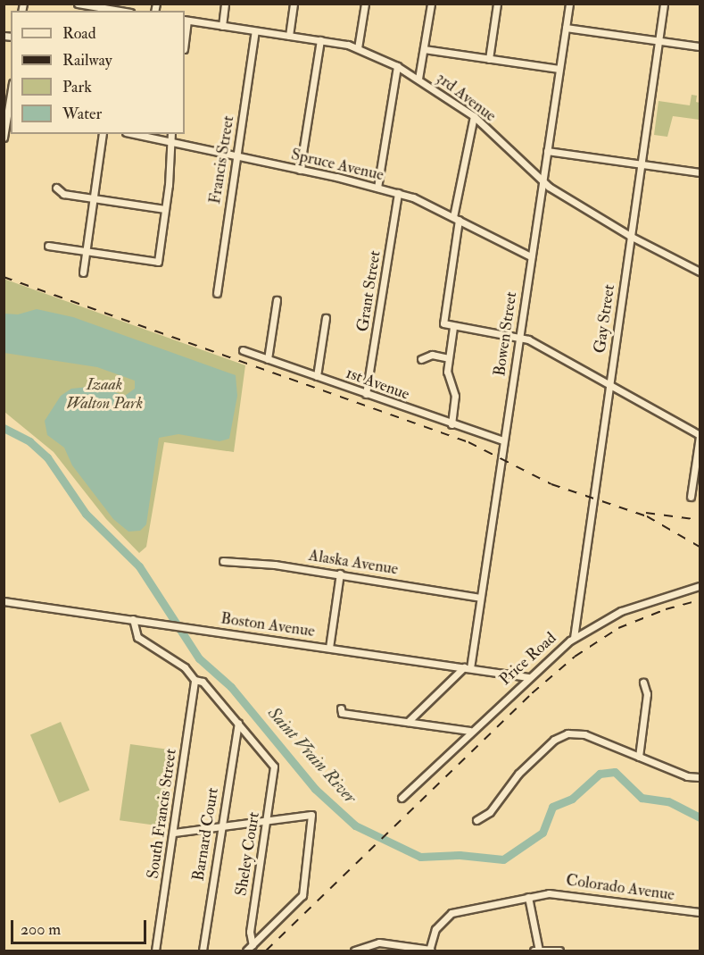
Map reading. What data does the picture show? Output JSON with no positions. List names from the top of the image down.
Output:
{
  "streets": {
    "street": [
      "3rd Avenue",
      "Francis Street",
      "Spruce Avenue",
      "Grant Street",
      "Gay Street",
      "Bowen Street",
      "1st Avenue",
      "Alaska Avenue",
      "Boston Avenue",
      "Price Road",
      "South Francis Street",
      "Barnard Court",
      "Sheley Court",
      "Colorado Avenue"
    ]
  },
  "crossings": [
    ["3rd Avenue", "Francis Street"],
    ["3rd Avenue", "Gay Street"],
    ["3rd Avenue", "Bowen Street"],
    ["Francis Street", "Spruce Avenue"],
    ["Spruce Avenue", "Grant Street"],
    ["Spruce Avenue", "Bowen Street"],
    ["Grant Street", "1st Avenue"],
    ["Gay Street", "Price Road"],
    ["Bowen Street", "1st Avenue"],
    ["Bowen Street", "Alaska Avenue"],
    ["Bowen Street", "Boston Avenue"],
    ["Boston Avenue", "Price Road"],
    ["Barnard Court", "Sheley Court"]
  ],
  "water": ["Saint Vrain River"],
  "parks": ["Izaak Walton Park"],
  "legend": [
    "Road",
    "Railway",
    "Park",
    "Water"
  ],
  "scale_bar": "200 m"
}
